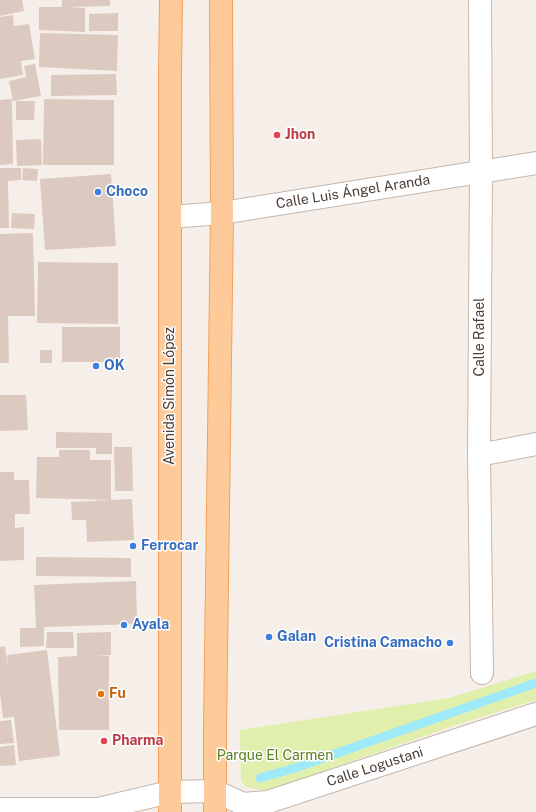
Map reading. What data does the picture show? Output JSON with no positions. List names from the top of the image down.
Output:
{
  "streets": {
    "main road": ["Avenida Simón López"],
    "street": ["Calle Luis Ángel Aranda", "Calle Rafael", "Calle Logustani"]
  },
  "crossings": [
    ["Calle Luis Ángel Aranda", "Calle Rafael"],
    ["Calle Luis Ángel Aranda", "Avenida Simón López"]
  ],
  "parks": ["Parque El Carmen"],
  "places": [
    "Jhon",
    "Choco",
    "OK",
    "Ferrocar",
    "Ayala",
    "Galan",
    "Cristina Camacho",
    "Fu",
    "Pharma"
  ]
}
